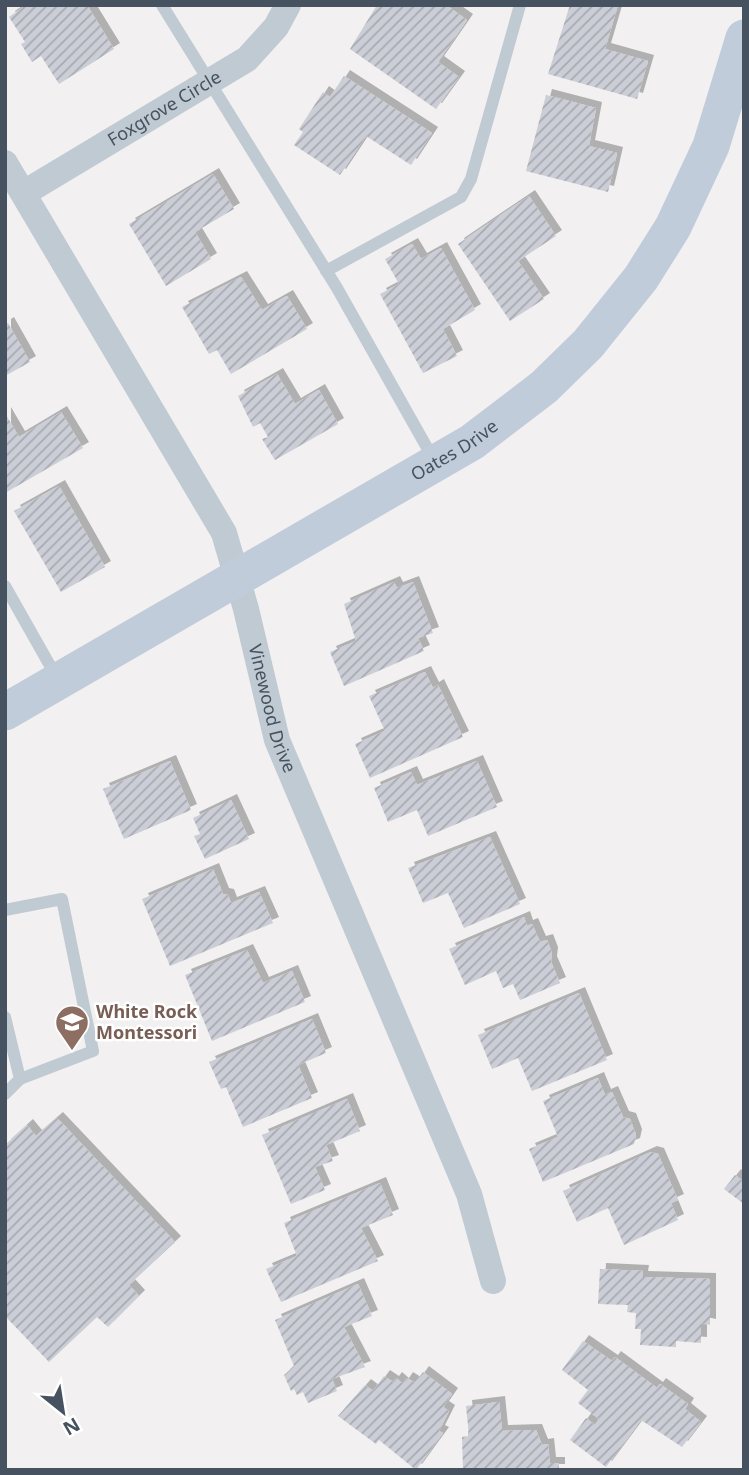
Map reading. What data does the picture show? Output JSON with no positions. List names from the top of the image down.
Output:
{
  "streets": {
    "street": ["Foxgrove Circle", "Oates Drive", "Vinewood Drive"]
  },
  "crossings": [
    ["Foxgrove Circle", "Vinewood Drive"],
    ["Oates Drive", "Vinewood Drive"]
  ],
  "places": {
    "school or university": ["White Rock Montessori"]
  },
  "north": "bottom right"
}
